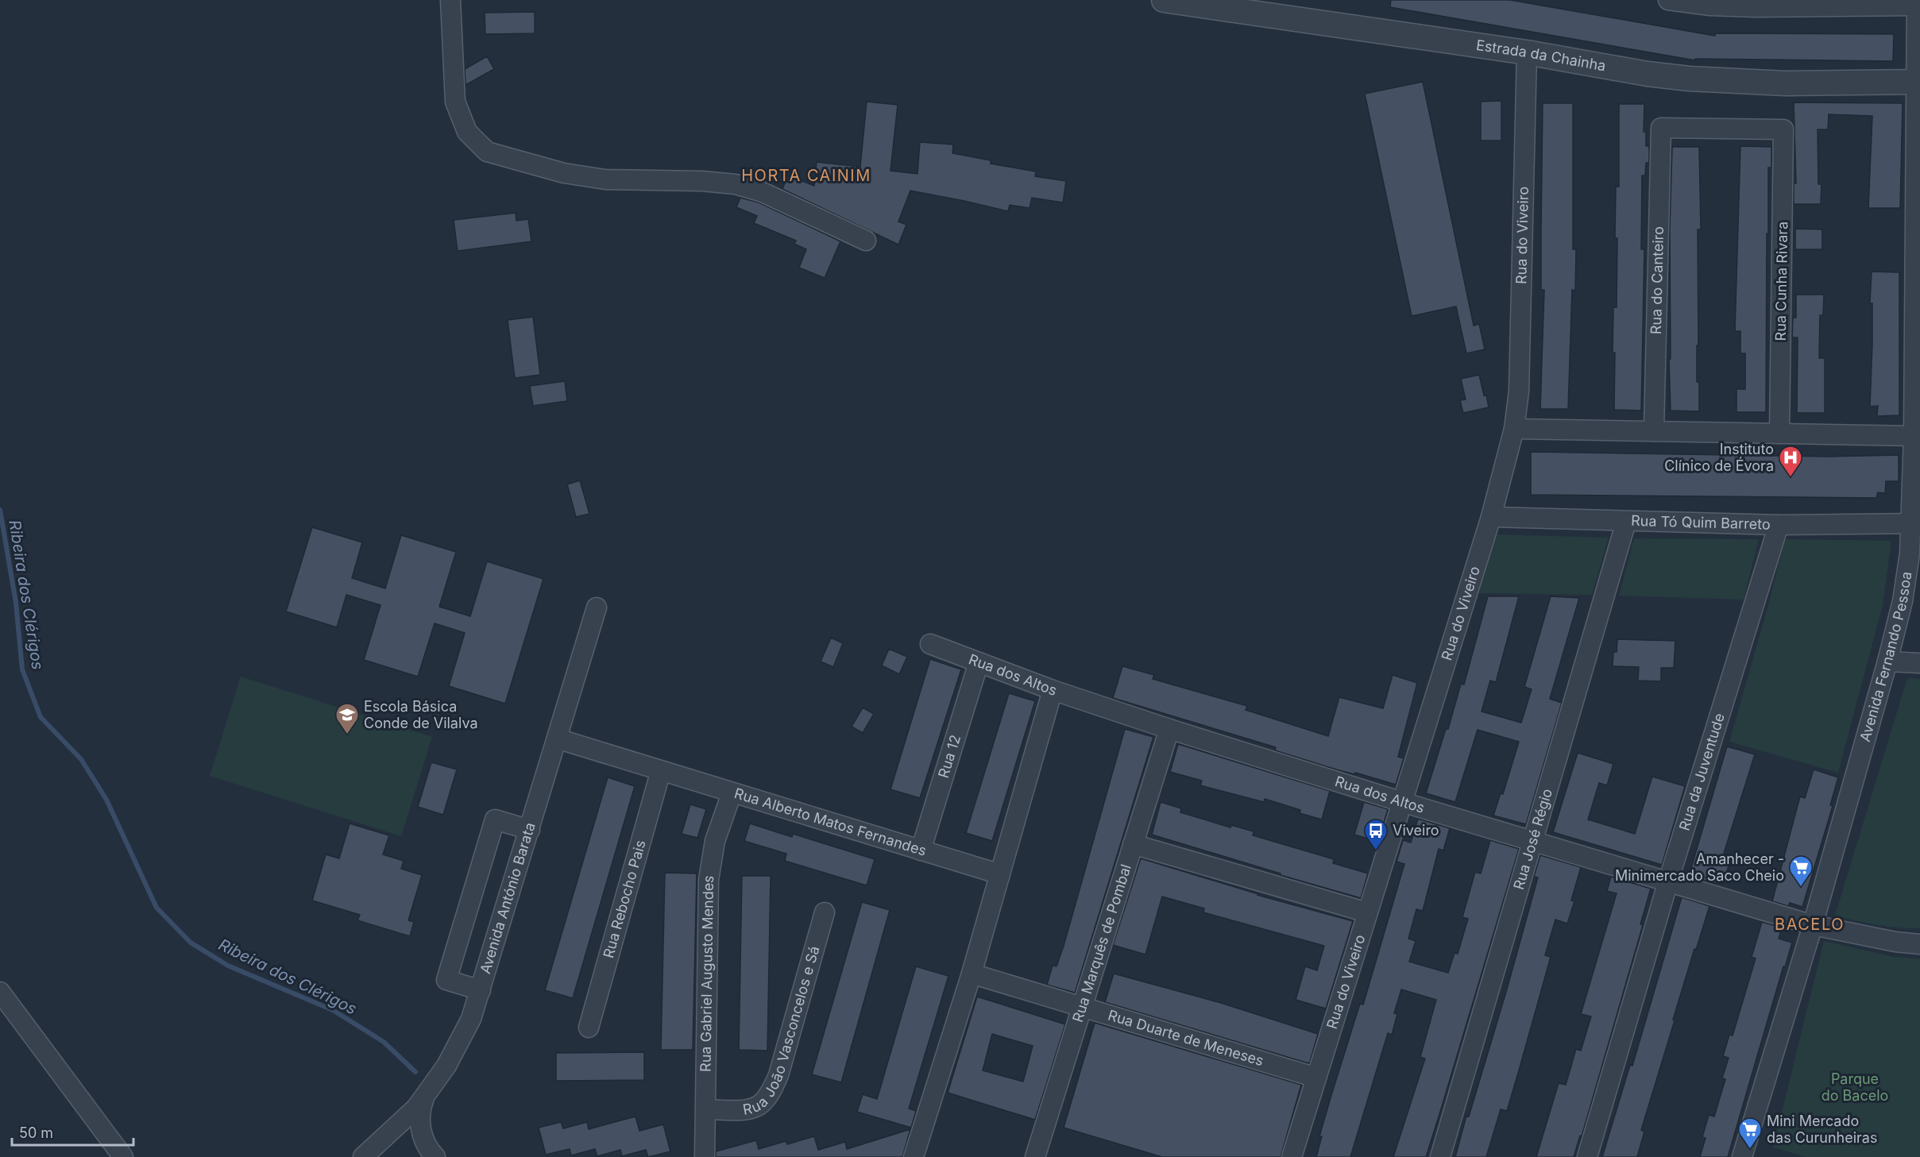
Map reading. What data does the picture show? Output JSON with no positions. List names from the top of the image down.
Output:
{
  "streets": {
    "street": [
      "Estrada da Chainha",
      "Rua do Viveiro",
      "Rua do Canteiro",
      "Rua Cunha Rivara",
      "Rua Tó Quim Barreto",
      "Avenida Fernando Pessoa",
      "Rua dos Altos",
      "Rua 12",
      "Rua da Juventude",
      "Rua Alberto Matos Fernandes",
      "Rua José Régio",
      "Avenida António Barata",
      "Rua Rebocho Pais",
      "Rua Marquês de Pombal",
      "Rua Gabriel Augusto Mendes",
      "Rua João Vasconcelos e Sá",
      "Rua Duarte de Meneses"
    ]
  },
  "crossings": [
    ["Estrada da Chainha", "Rua do Viveiro"],
    ["Estrada da Chainha", "Avenida Fernando Pessoa"],
    ["Rua do Viveiro", "Rua Tó Quim Barreto"],
    ["Rua do Viveiro", "Rua dos Altos"],
    ["Rua do Viveiro", "Rua Duarte de Meneses"],
    ["Rua do Canteiro", "Rua Cunha Rivara"],
    ["Rua Tó Quim Barreto", "Avenida Fernando Pessoa"],
    ["Rua Tó Quim Barreto", "Rua da Juventude"],
    ["Rua Tó Quim Barreto", "Rua José Régio"],
    ["Avenida Fernando Pessoa", "Rua dos Altos"],
    ["Rua dos Altos", "Rua 12"],
    ["Rua dos Altos", "Rua da Juventude"],
    ["Rua dos Altos", "Rua José Régio"],
    ["Rua dos Altos", "Rua Marquês de Pombal"],
    ["Rua 12", "Rua Alberto Matos Fernandes"],
    ["Rua Alberto Matos Fernandes", "Avenida António Barata"],
    ["Rua Alberto Matos Fernandes", "Rua Rebocho Pais"],
    ["Rua Alberto Matos Fernandes", "Rua Gabriel Augusto Mendes"],
    ["Rua Marquês de Pombal", "Rua Duarte de Meneses"],
    ["Rua Gabriel Augusto Mendes", "Rua João Vasconcelos e Sá"]
  ],
  "districts": ["HORTA CAINIM", "BACELO"],
  "water": ["Ribeira dos Clérigos"],
  "parks": ["Parque do Bacelo"],
  "places": {
    "hospital": ["Instituto Clínico de Évora"],
    "school or university": ["Escola Básica Conde de Vilalva"],
    "bus stop": ["Viveiro"],
    "supermarket": ["Amanhecer - Minimercado Saco Cheio", "Mini Mercado das Curunheiras"]
  },
  "scale_bar": "50 m"
}
